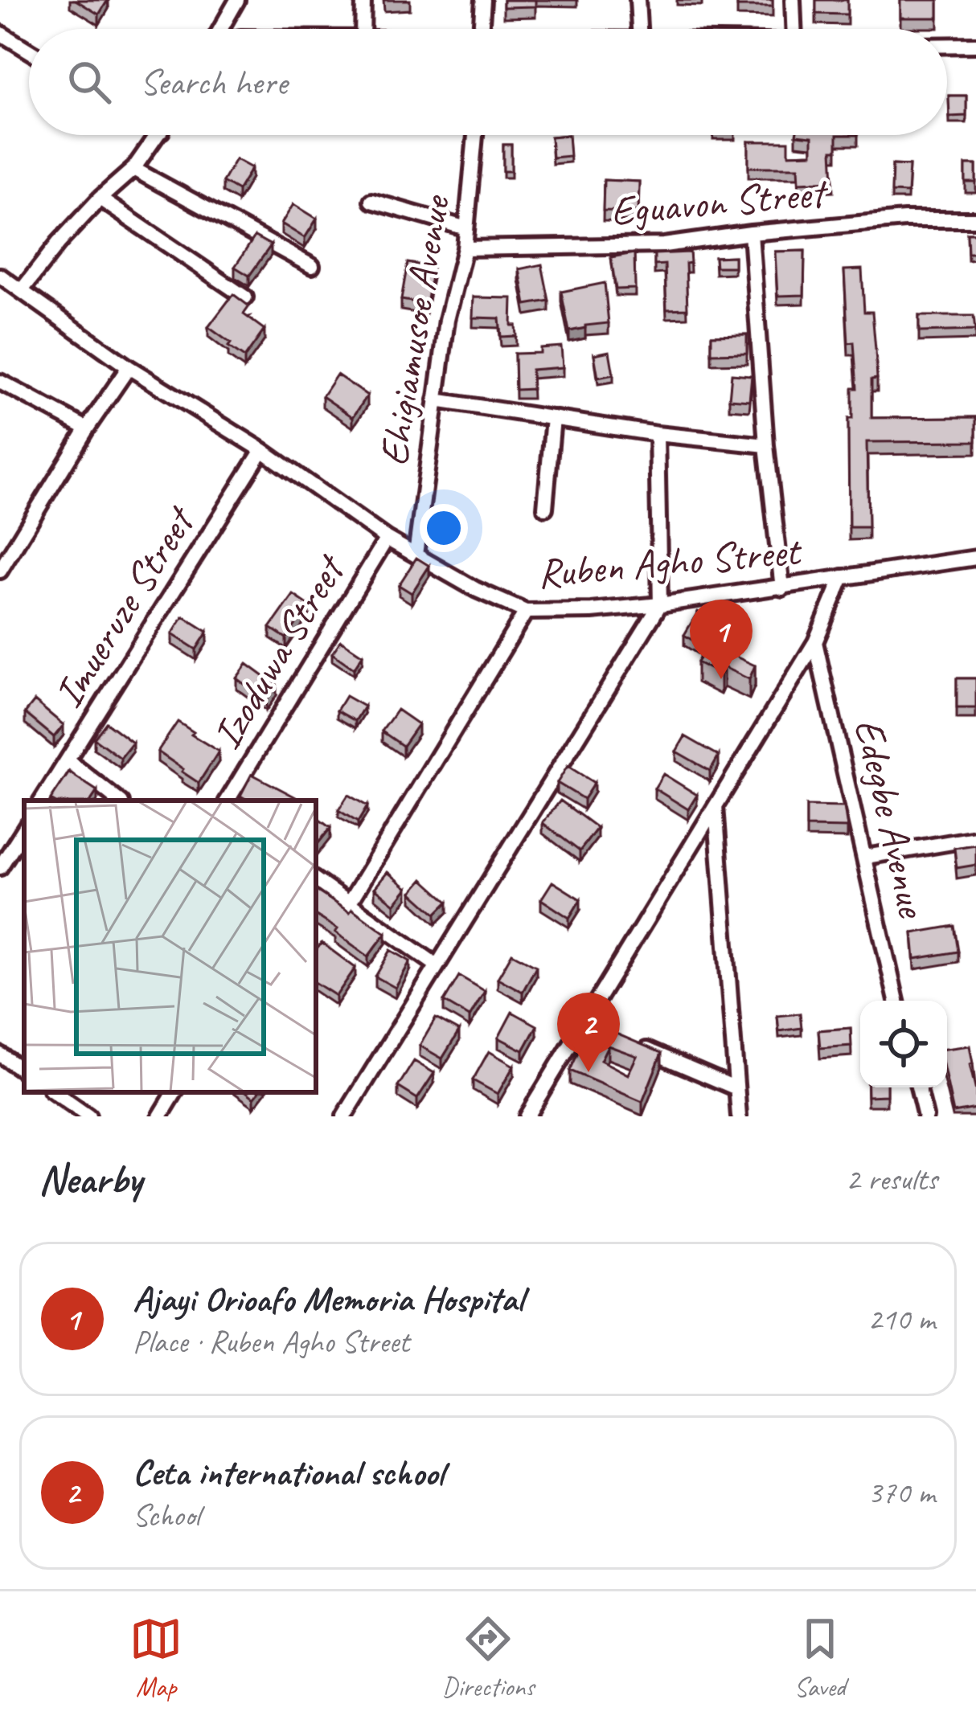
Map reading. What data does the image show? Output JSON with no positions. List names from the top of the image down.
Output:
{
  "streets": {
    "street": [
      "Eguavon Street",
      "Ehigiamusoe Avenue",
      "Ruben Agho Street",
      "Imueruze Street",
      "Izoduwa Street",
      "Edegbe Avenue"
    ]
  },
  "crossings": [
    ["Eguavon Street", "Ehigiamusoe Avenue"],
    ["Ehigiamusoe Avenue", "Ruben Agho Street"],
    ["Ruben Agho Street", "Imueruze Street"],
    ["Ruben Agho Street", "Izoduwa Street"]
  ],
  "page": {
    "search": "Search here",
    "pins": ["1", "2"],
    "heading": ["Nearby", "2 results"],
    "list": [
      {
        "mark": "1",
        "name": "Ajayi Orioafo Memoria Hospital",
        "note": "Place · Ruben Agho Street",
        "value": "210 m"
      },
      {
        "mark": "2",
        "name": "Ceta international school",
        "note": "School",
        "value": "370 m"
      }
    ],
    "nav": ["Map", "Directions", "Saved"]
  }
}
